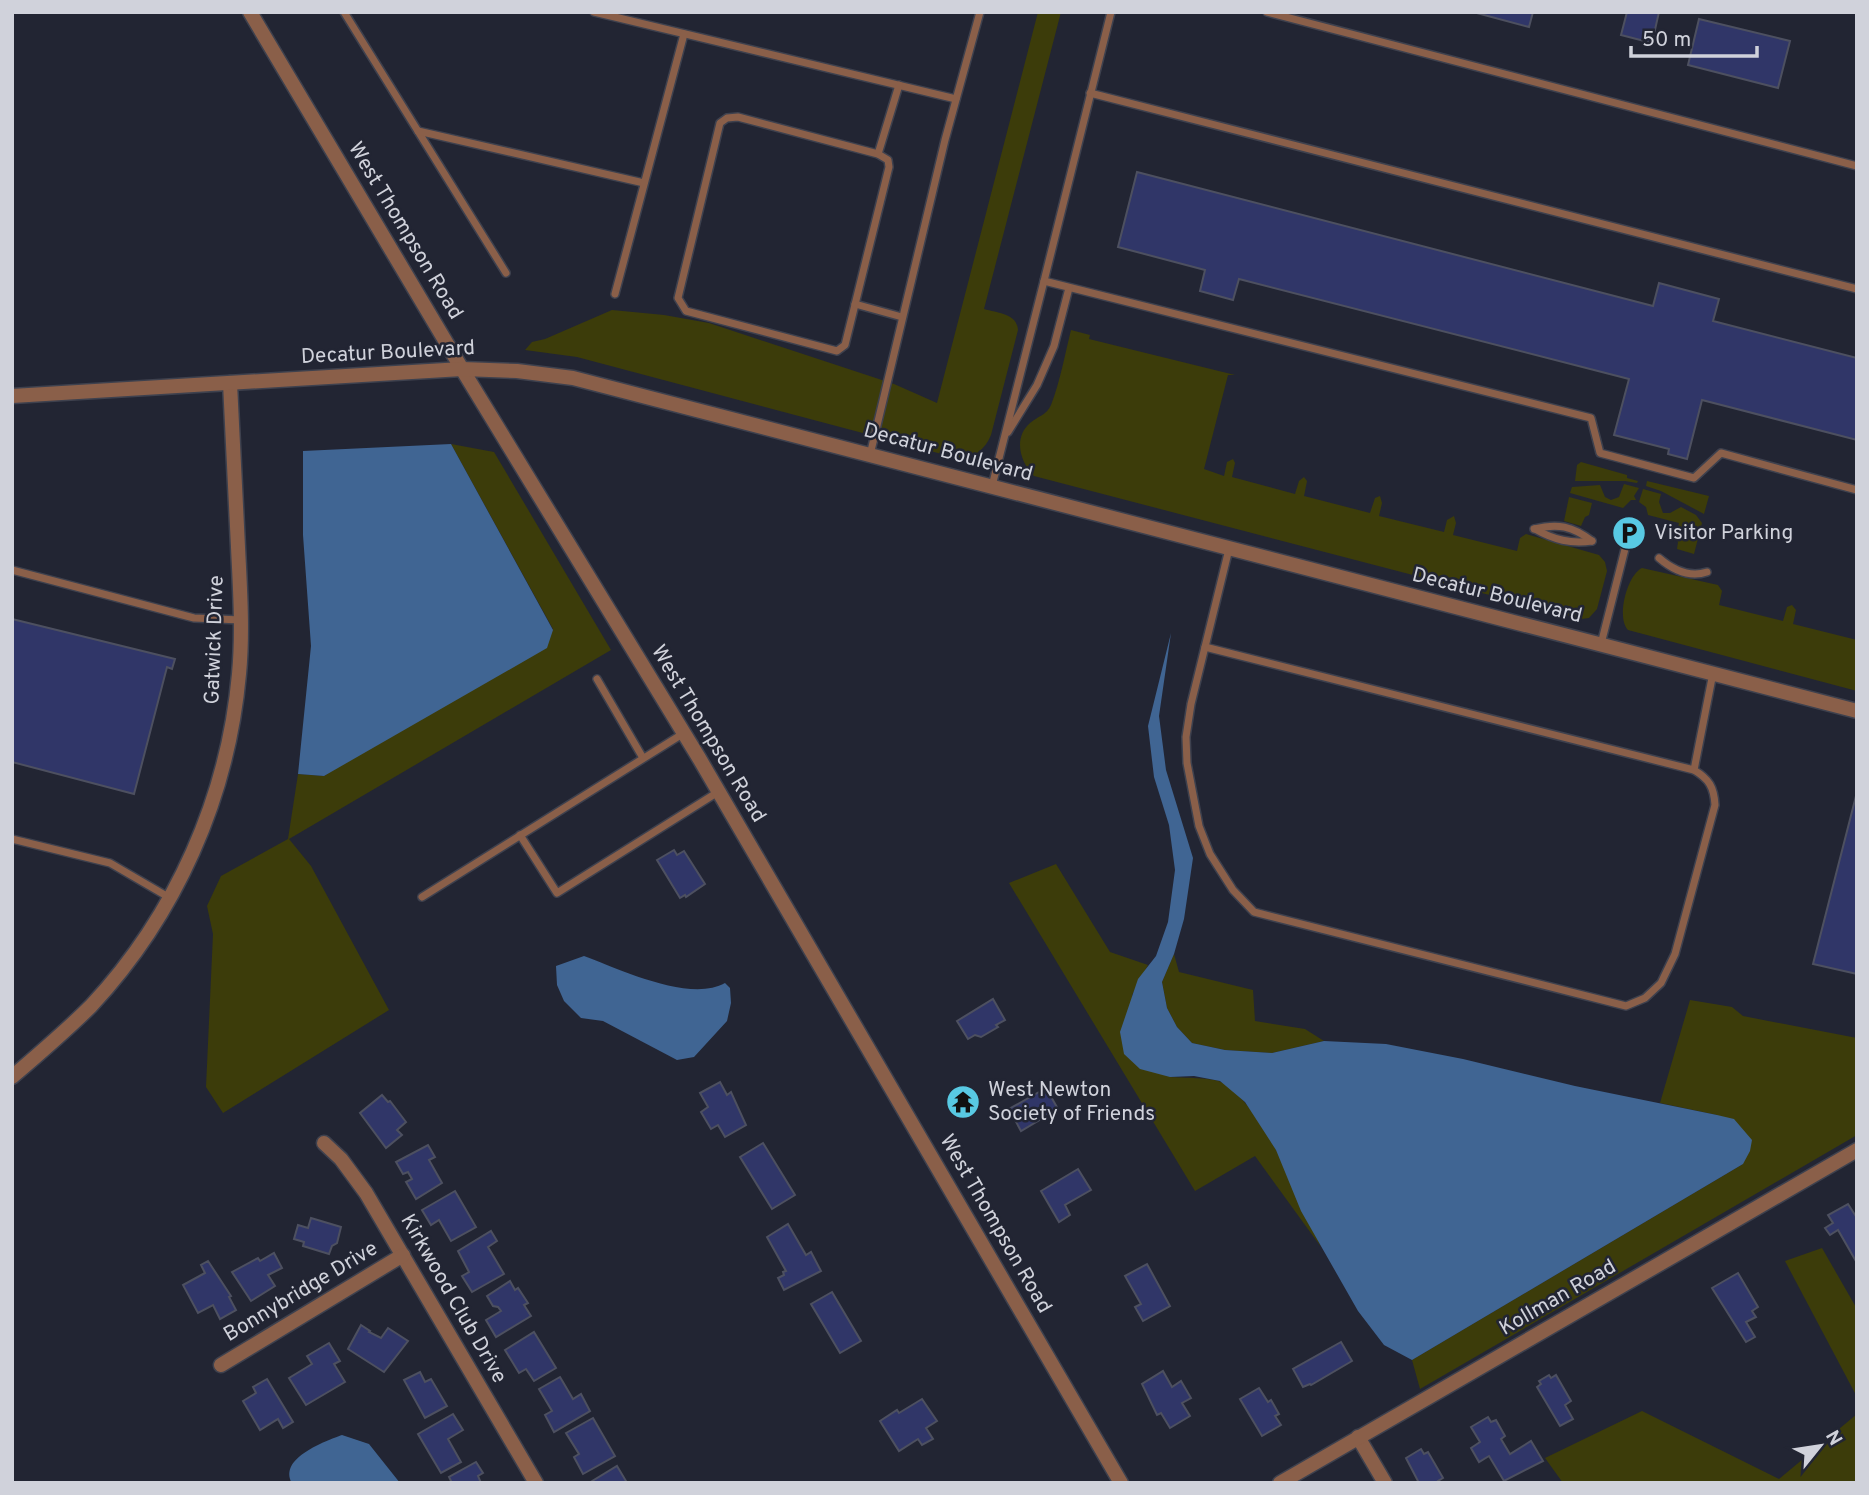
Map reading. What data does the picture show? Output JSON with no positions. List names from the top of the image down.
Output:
{
  "streets": {
    "street": [
      "West Thompson Road",
      "Decatur Boulevard",
      "Gatwick Drive",
      "Bonnybridge Drive",
      "Kollman Road",
      "Kirkwood Club Drive"
    ]
  },
  "crossings": [
    ["West Thompson Road", "Decatur Boulevard"],
    ["Decatur Boulevard", "Gatwick Drive"],
    ["Bonnybridge Drive", "Kirkwood Club Drive"]
  ],
  "places": {
    "parking": ["Visitor Parking"],
    "temple": ["West Newton Society of Friends"]
  },
  "scale_bar": "50 m",
  "north": "top right"
}
